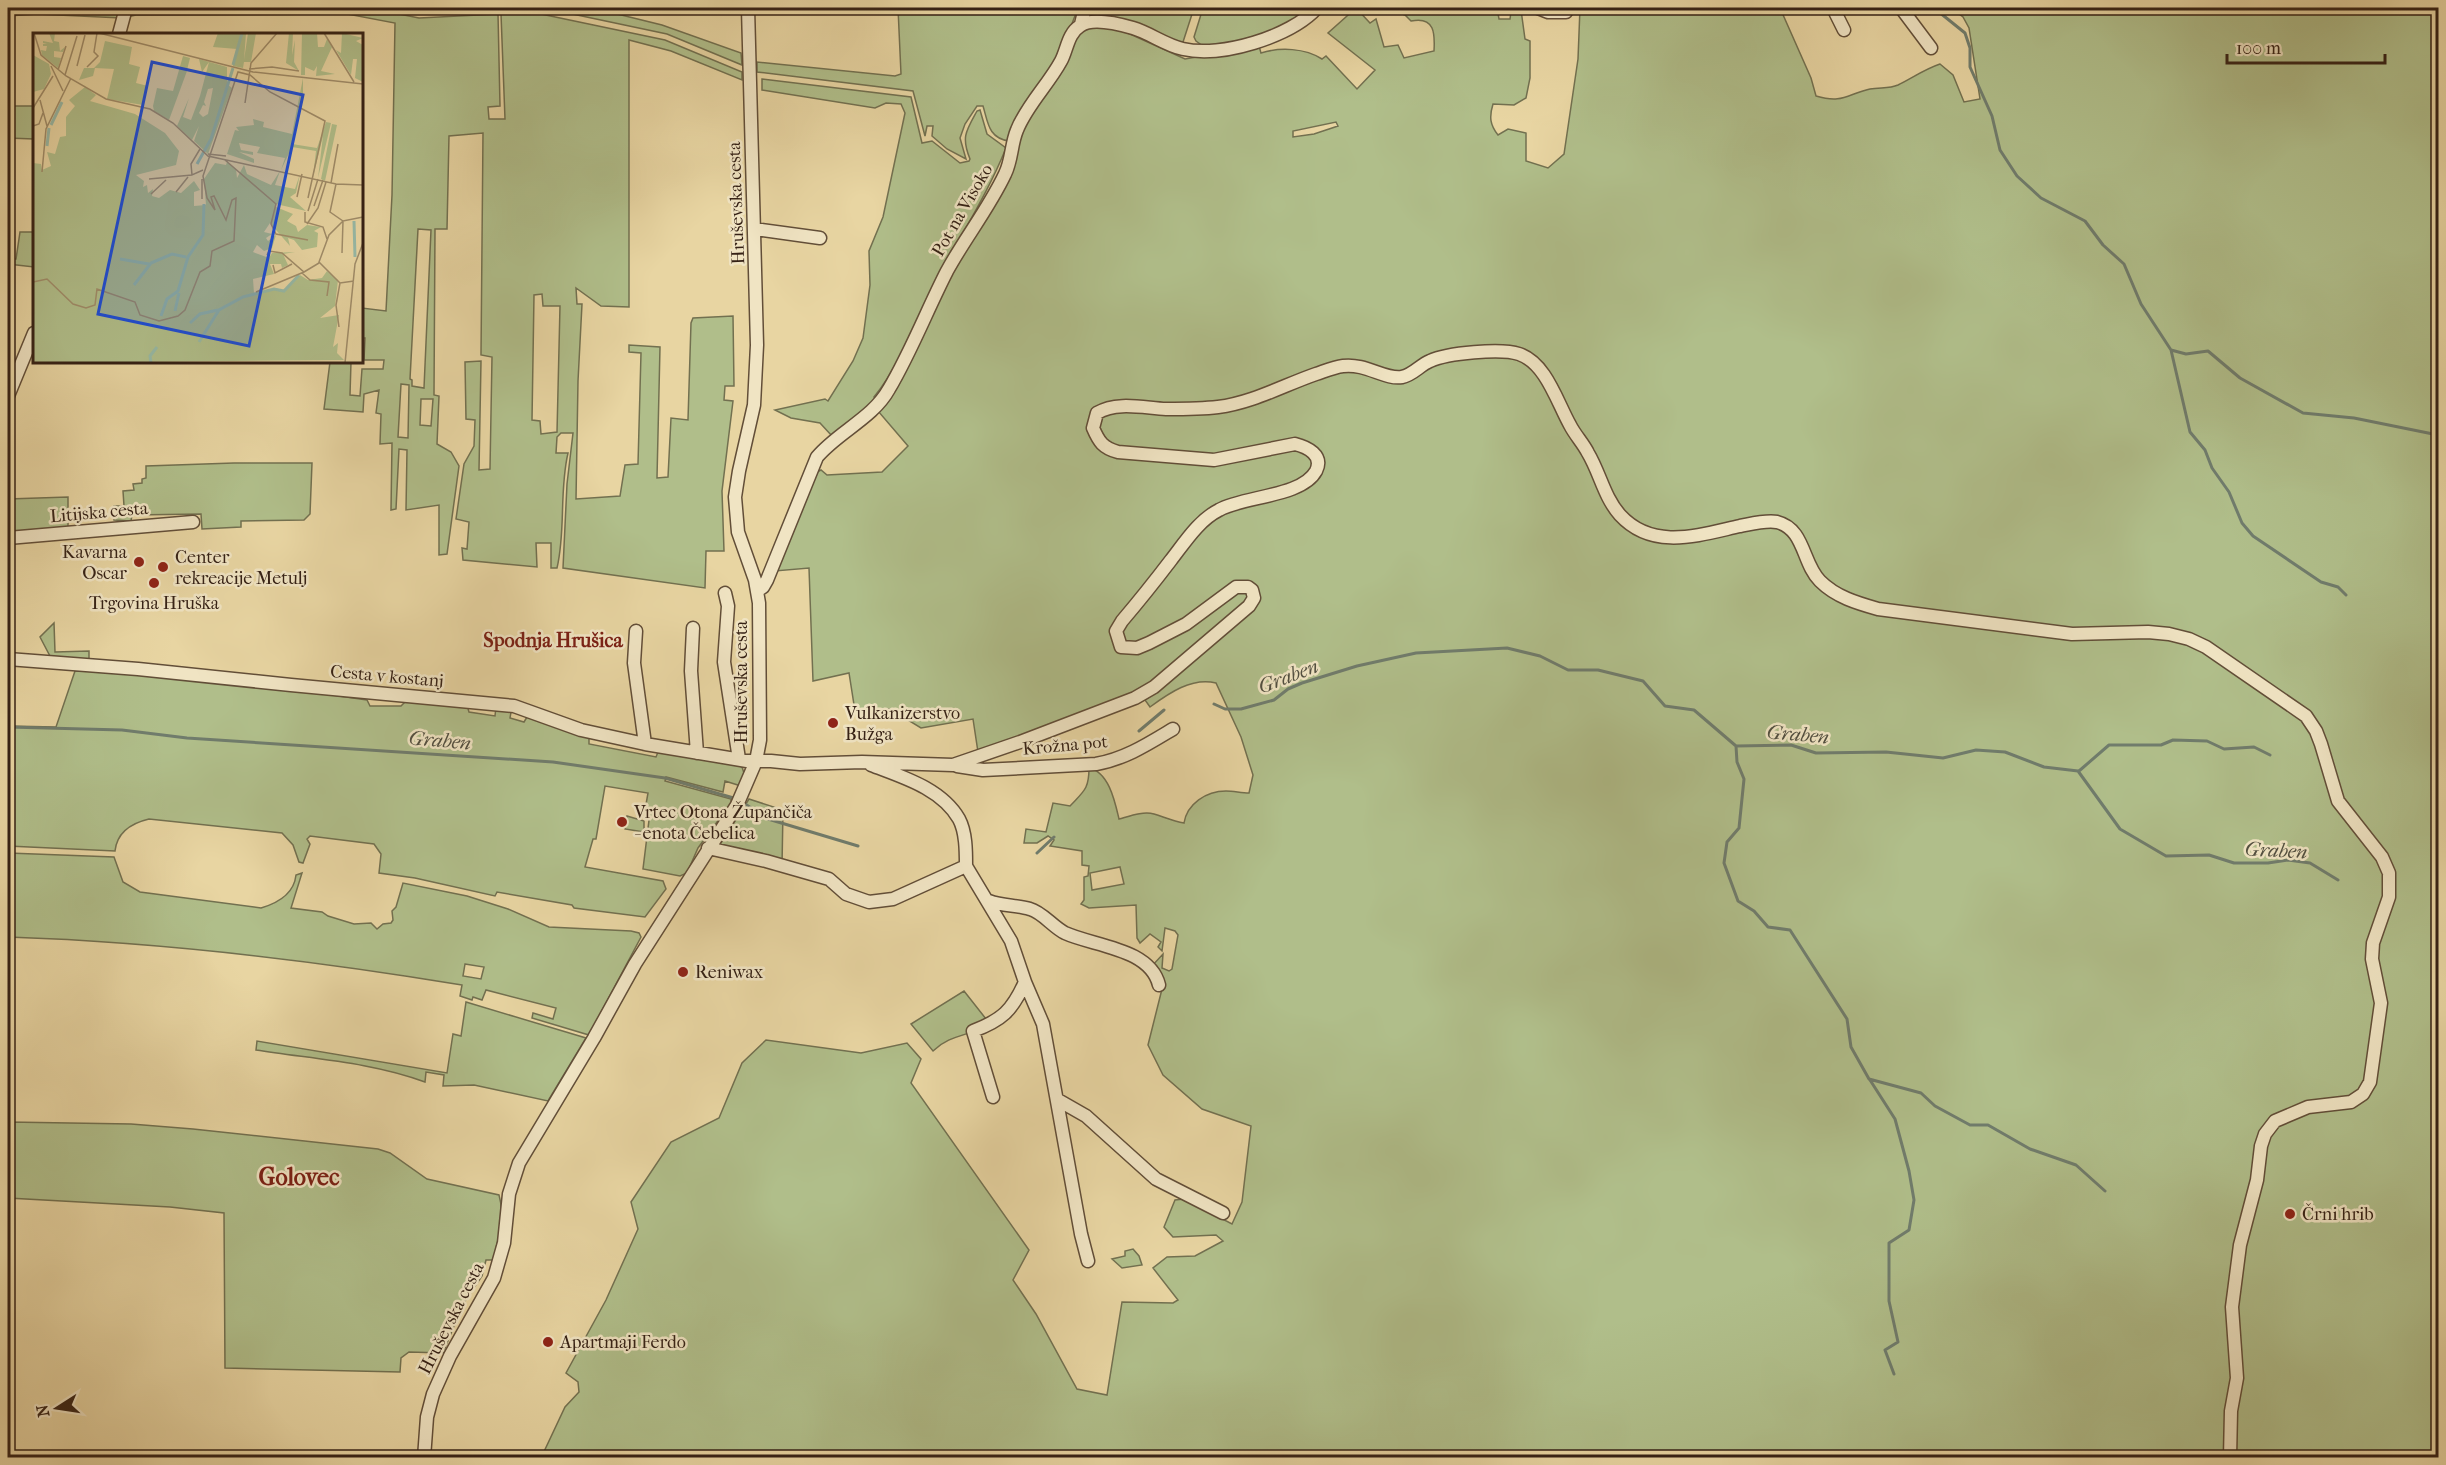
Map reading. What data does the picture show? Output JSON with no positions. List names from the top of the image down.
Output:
{
  "streets": {
    "street": [
      "Hruševska cesta",
      "Pot na Visoko",
      "Litijska cesta",
      "Cesta v kostanj",
      "Krožna pot"
    ]
  },
  "crossings": [
    ["Hruševska cesta", "Pot na Visoko"],
    ["Hruševska cesta", "Cesta v kostanj"],
    ["Hruševska cesta", "Krožna pot"],
    ["Cesta v kostanj", "Krožna pot"]
  ],
  "districts": ["Spodnja Hrušica", "Golovec"],
  "water": ["Graben"],
  "places": [
    "Kavarna Oscar",
    "Center rekreacije Metulj",
    "Trgovina Hruška",
    "Vulkanizerstvo Bužga",
    "Vrtec Otona Župančiča - enota Čebelica",
    "Reniwax",
    "Črni hrib",
    "Apartmaji Ferdo"
  ],
  "scale_bar": "100 m",
  "north": "left"
}
